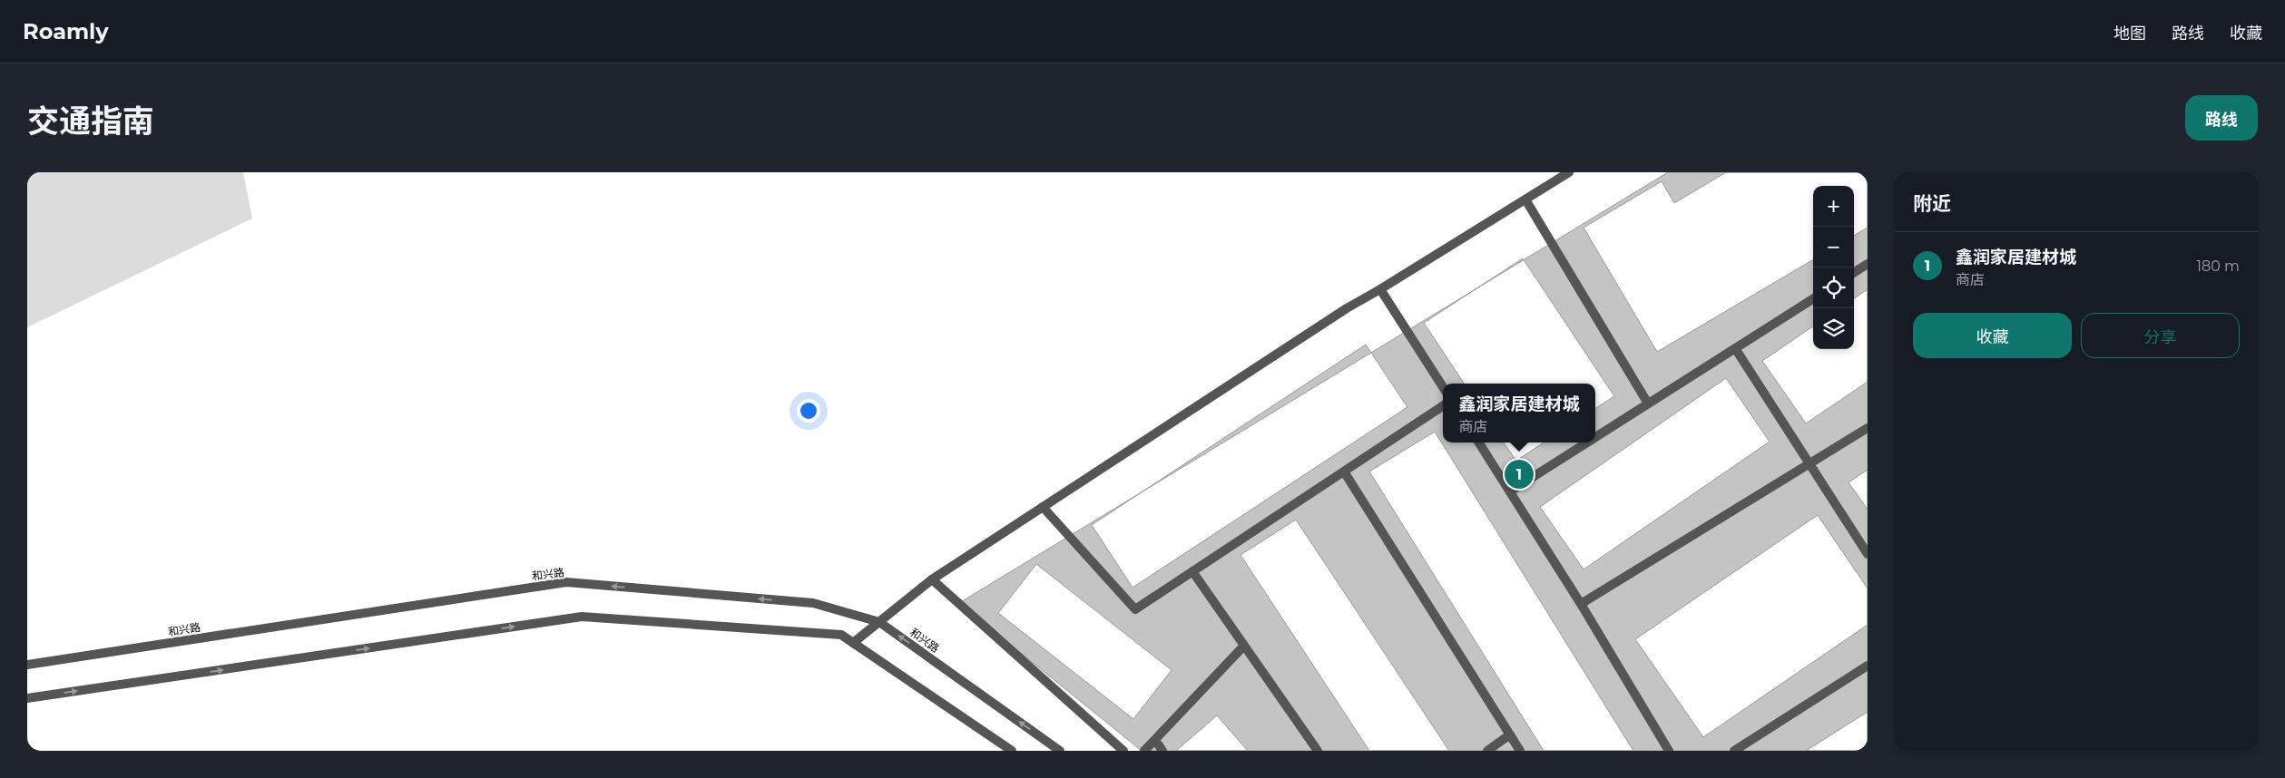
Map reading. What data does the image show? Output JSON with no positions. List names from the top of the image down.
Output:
{
  "streets": {
    "street": ["和兴路"]
  },
  "page": {
    "header": "Roamly",
    "nav": ["地图", "路线", "收藏"],
    "title": "交通指南",
    "buttons": [
      "路线",
      ["收藏", "分享"]
    ],
    "heading": "附近",
    "map_buttons": ["+", "−"],
    "list": [
      {
        "mark": "1",
        "name": "鑫润家居建材城",
        "note": "商店",
        "value": "180 m"
      }
    ],
    "popup": ["鑫润家居建材城", "商店"],
    "pins": "1"
  }
}
